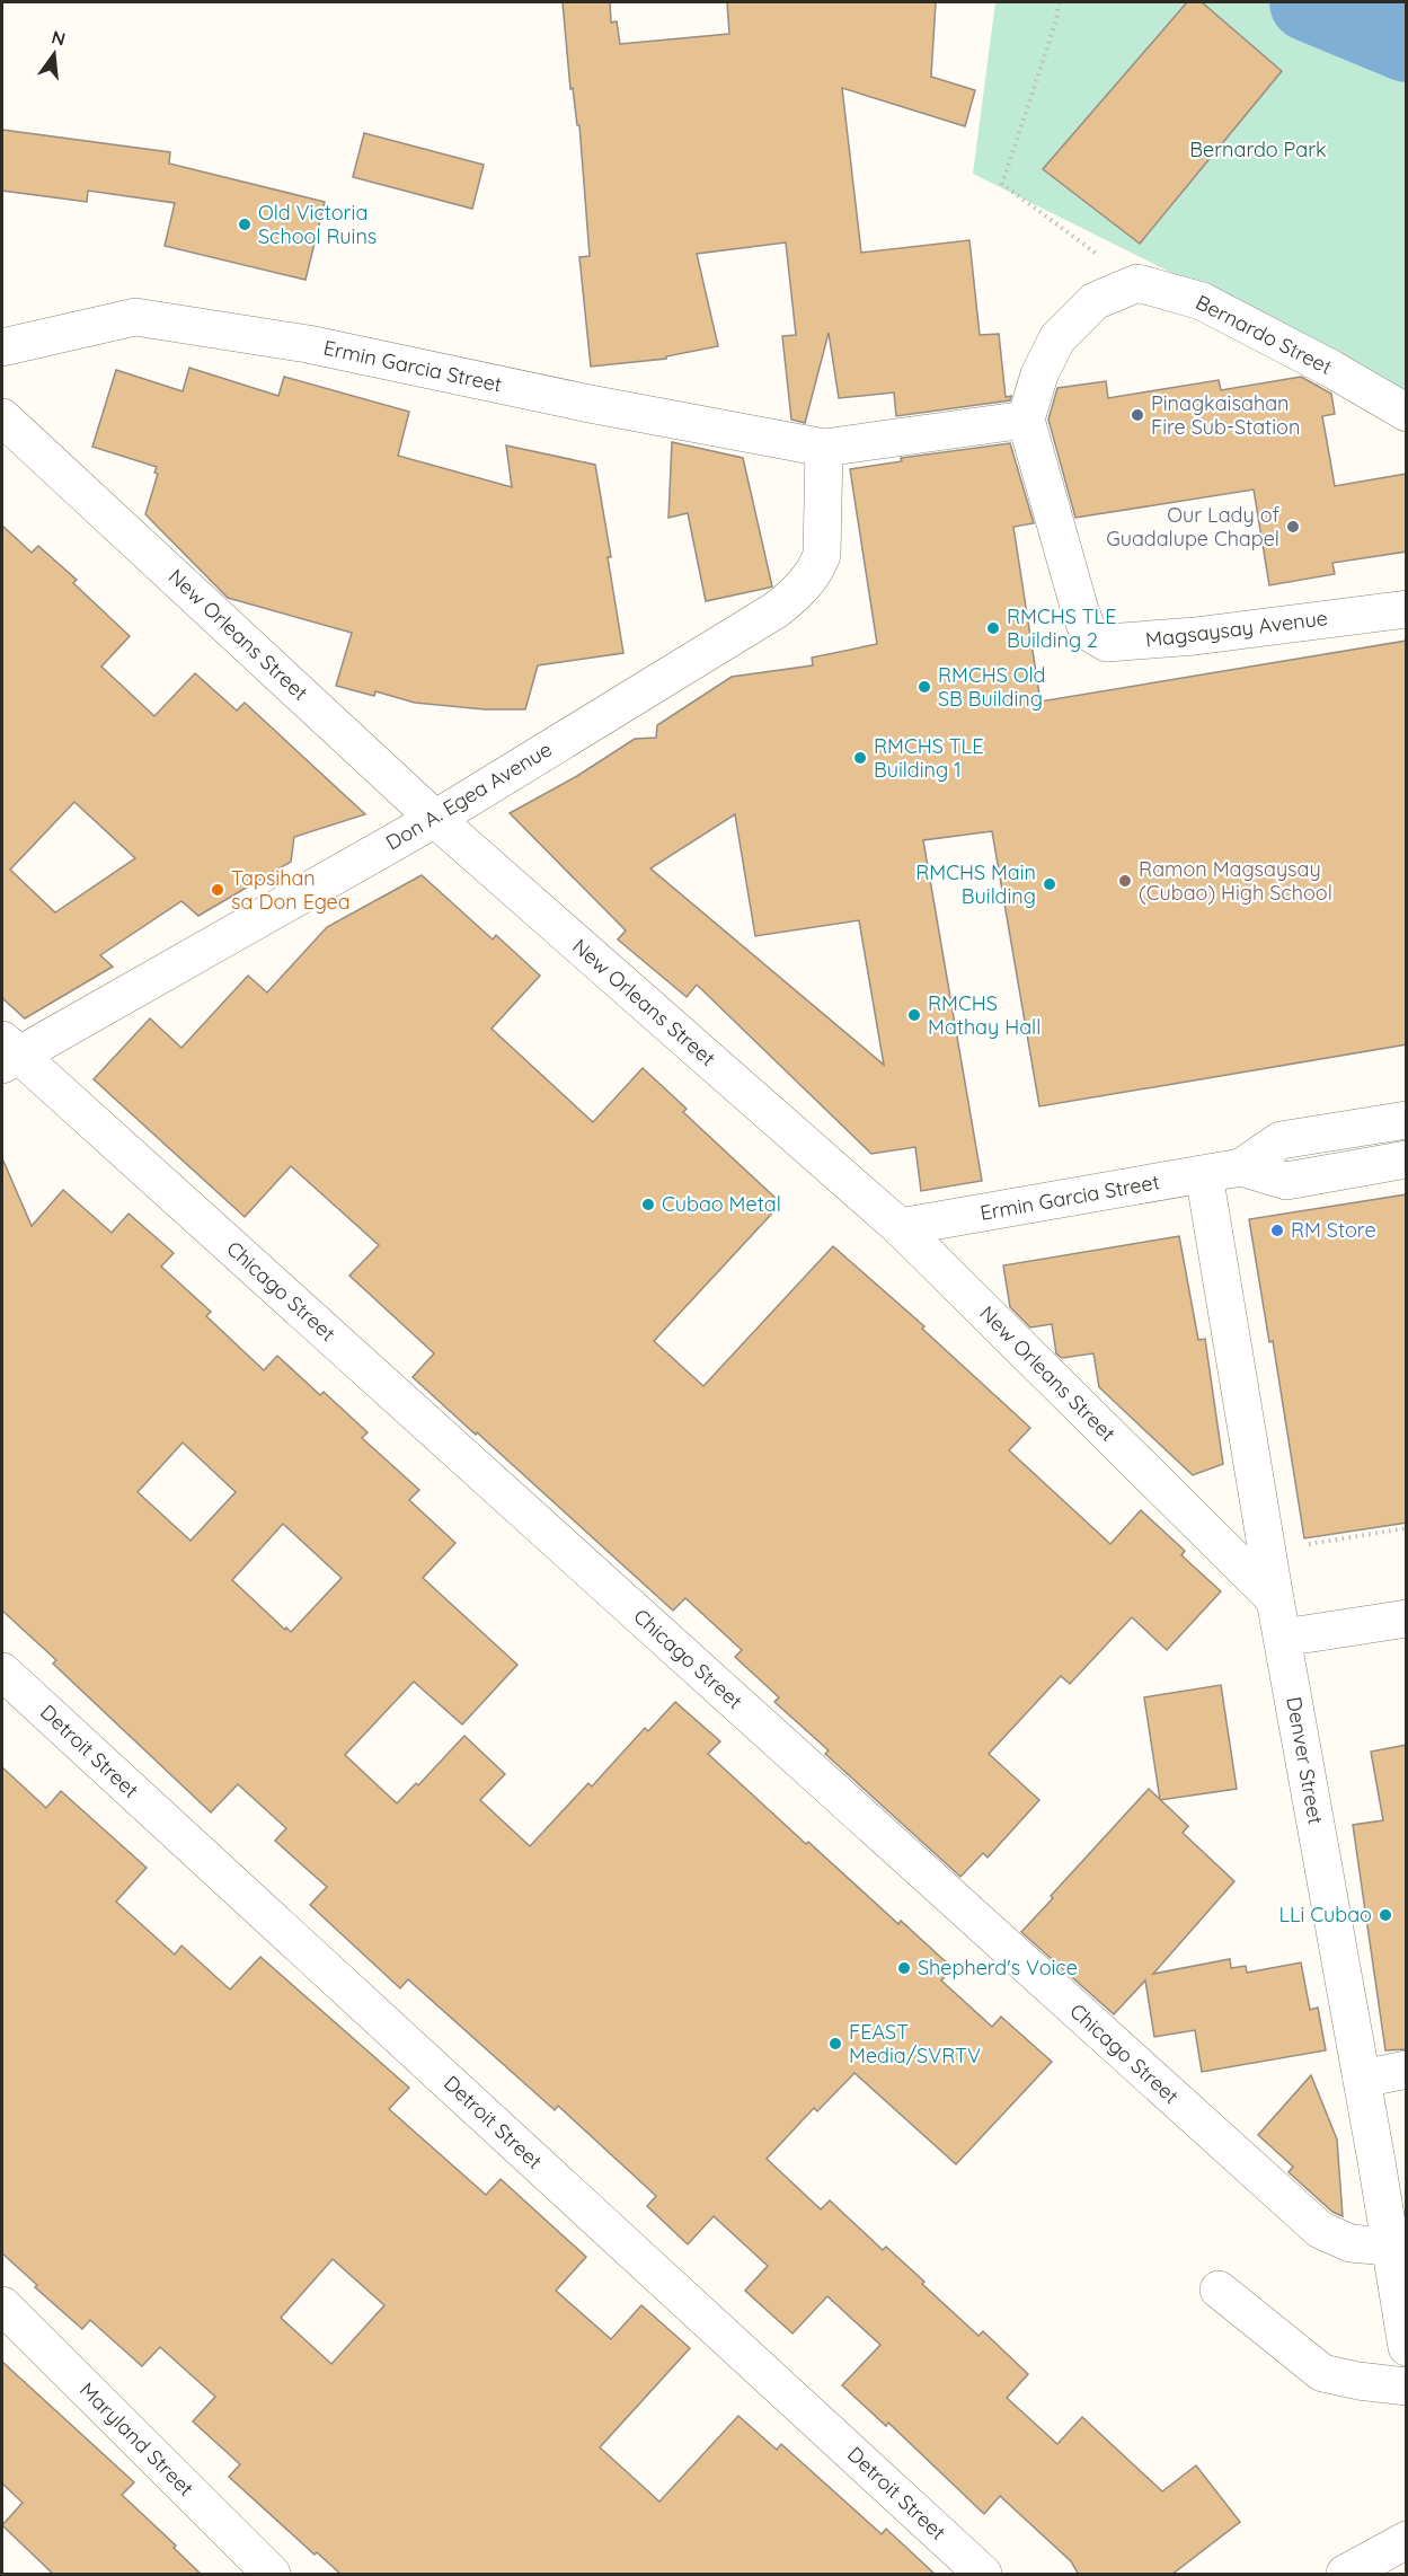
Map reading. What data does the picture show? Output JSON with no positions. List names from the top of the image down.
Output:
{
  "streets": {
    "street": [
      "Bernardo Street",
      "Ermin Garcia Street",
      "Magsaysay Avenue",
      "New Orleans Street",
      "Don A. Egea Avenue",
      "Chicago Street",
      "Detroit Street",
      "Denver Street",
      "Maryland Street"
    ]
  },
  "crossings": [
    ["Ermin Garcia Street", "New Orleans Street"],
    ["Ermin Garcia Street", "Don A. Egea Avenue"],
    ["Ermin Garcia Street", "Denver Street"],
    ["New Orleans Street", "Don A. Egea Avenue"],
    ["New Orleans Street", "Denver Street"],
    ["Don A. Egea Avenue", "Chicago Street"],
    ["Chicago Street", "Denver Street"]
  ],
  "parks": ["Bernardo Park"],
  "places": [
    "Old Victoria School Ruins",
    "Pinagkaisahan Fire Sub-Station",
    "Our Lady of Guadalupe Chapel",
    "RMCHS TLE Building 2",
    "RMCHS Old SB Building",
    "RMCHS TLE Building 1",
    "Ramon Magsaysay (Cubao) High School",
    "RMCHS Main Building",
    "Tapsihan sa Don Egea",
    "RMCHS Mathay Hall",
    "Cubao Metal",
    "RM Store",
    "LLi Cubao",
    "Shepherd's Voice",
    "FEAST Media/SVRTV"
  ],
  "north": "top"
}
